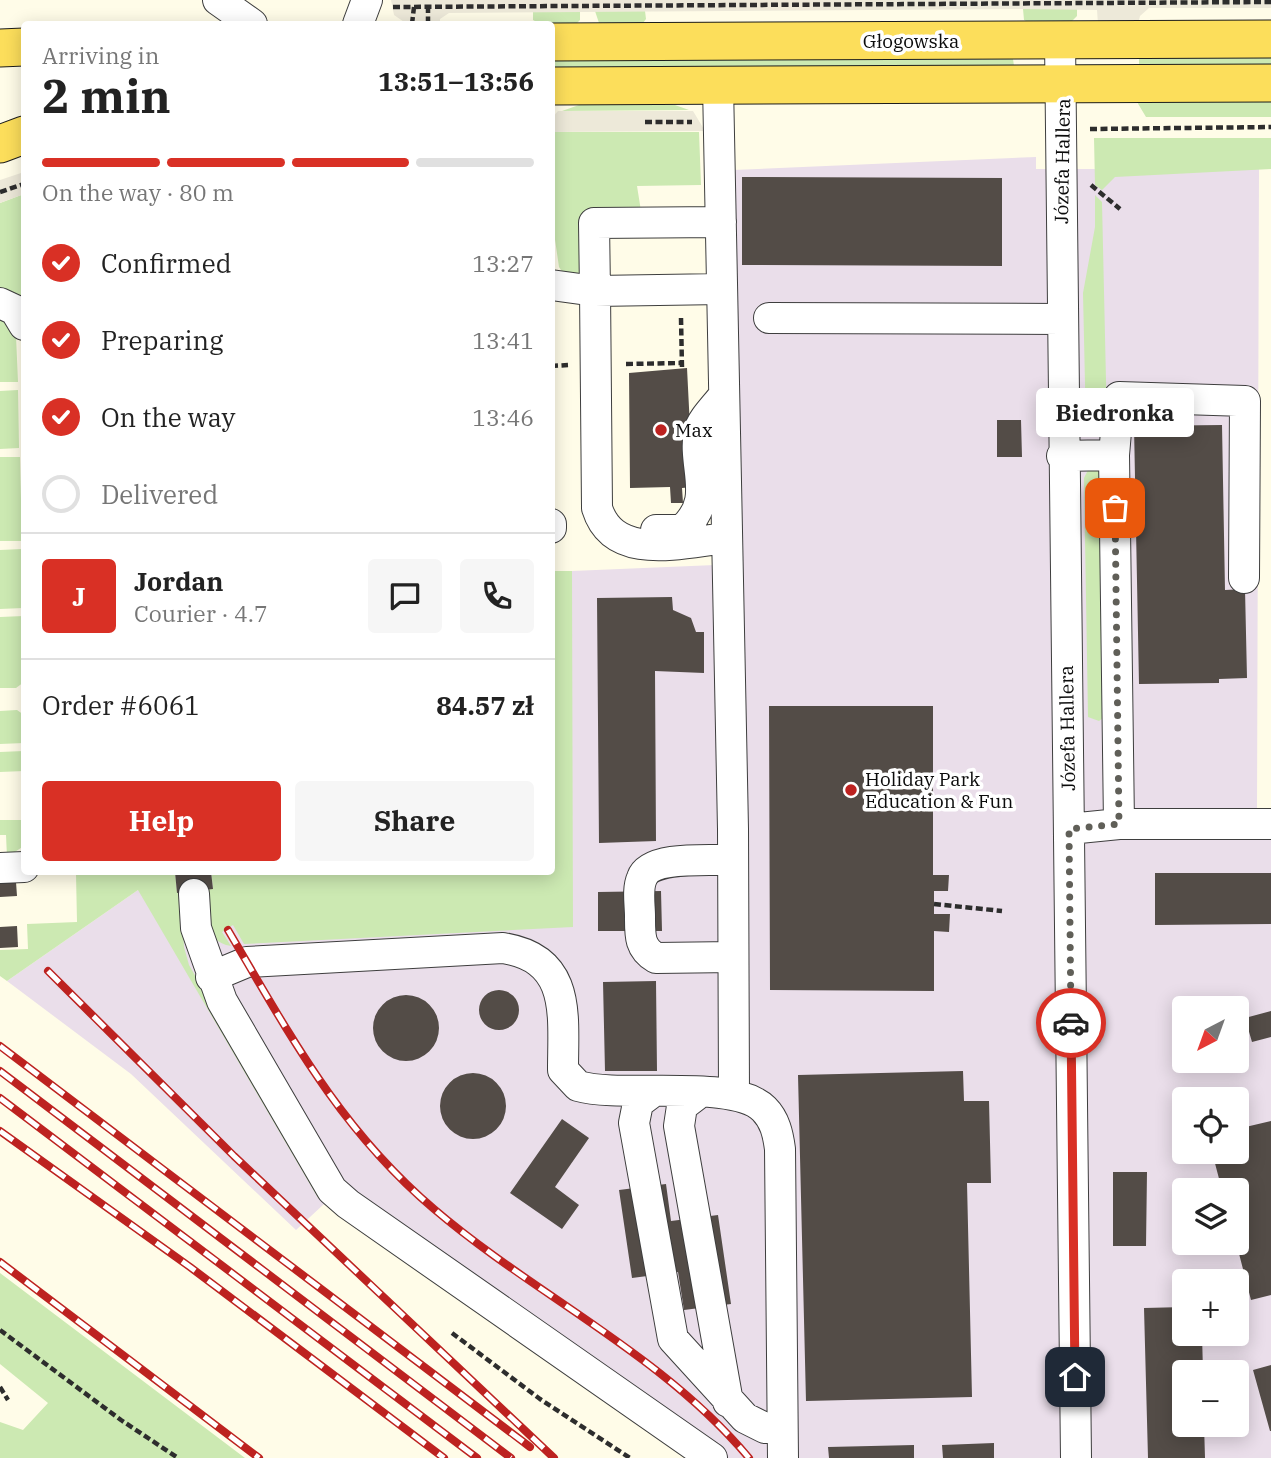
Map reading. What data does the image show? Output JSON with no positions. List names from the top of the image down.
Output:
{
  "streets": {
    "main road": ["Głogowska"],
    "street": ["Józefa Hallera"]
  },
  "crossings": [
    ["Głogowska", "Józefa Hallera"]
  ],
  "places": ["Max", "Biedronka", "Holiday Park Education & Fun"],
  "north": "bottom left",
  "page": {
    "heading": ["2 min", "Arriving in", "13:51–13:56"],
    "panel": [
      "Jordan",
      "Courier · 4.7",
      "Order #6061",
      "84.57 zł"
    ],
    "bar": "On the way · 80 m",
    "list": [
      ["Confirmed", "13:27"],
      ["Preparing", "13:41"],
      ["On the way", "13:46"],
      "Delivered"
    ],
    "bubble": "Biedronka",
    "round": "J",
    "buttons": ["Help", "Share"],
    "map_buttons": ["+", "−"]
  }
}
